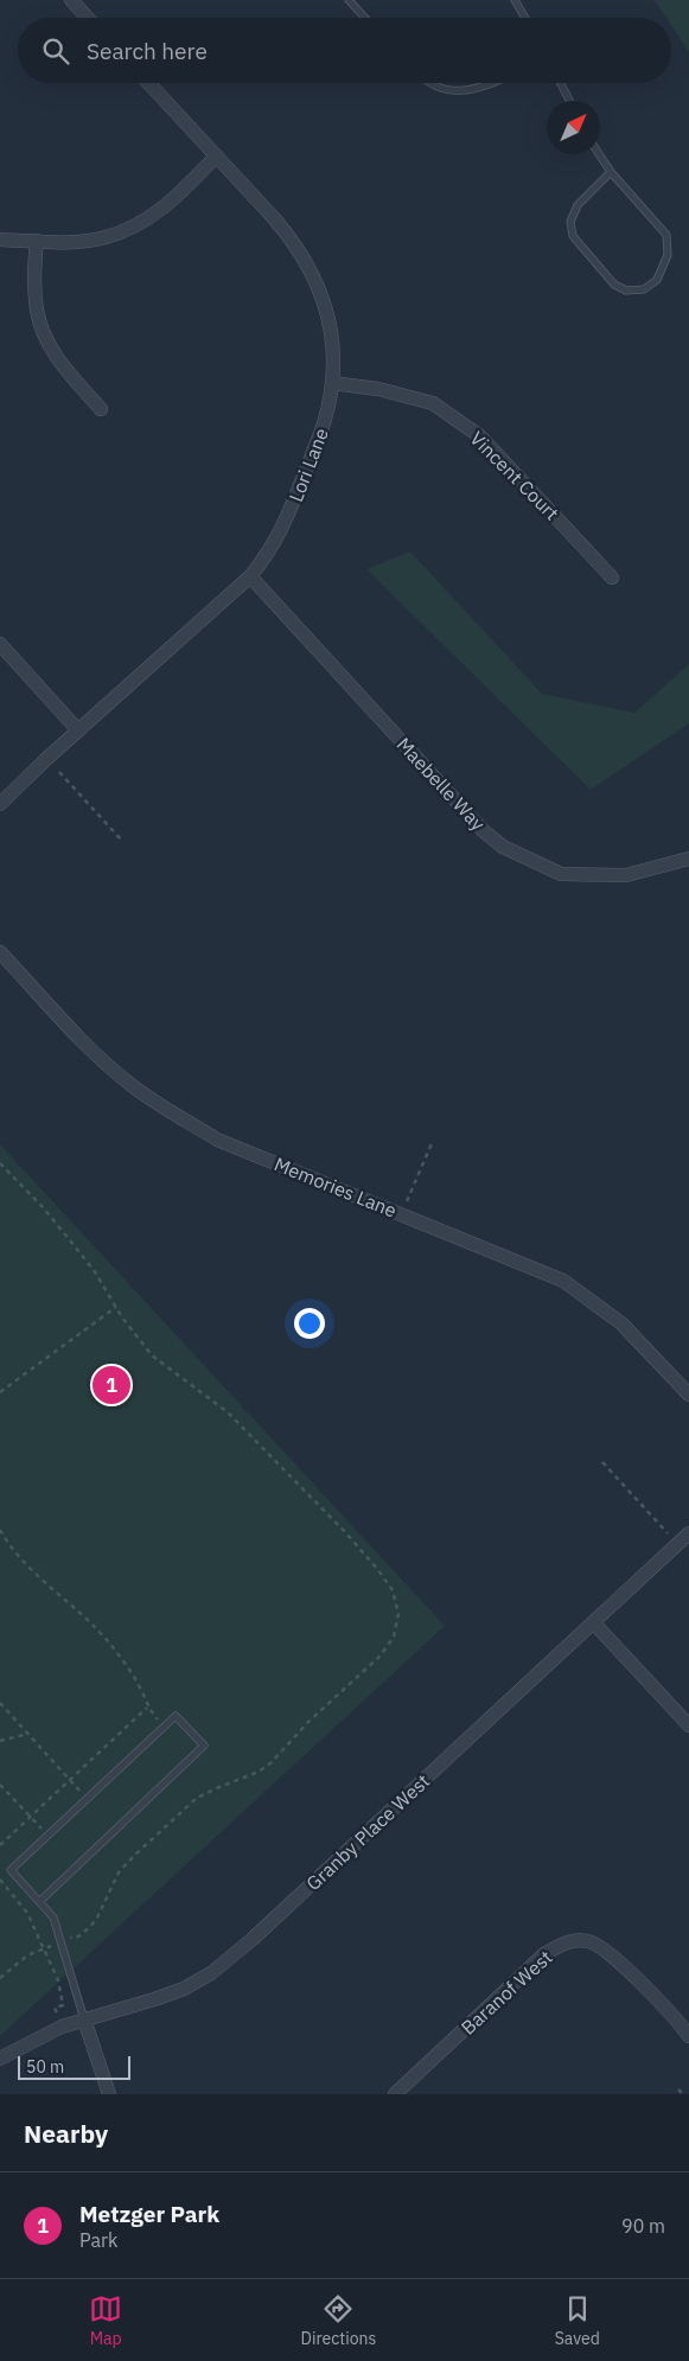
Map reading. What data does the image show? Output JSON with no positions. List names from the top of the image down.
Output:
{
  "streets": {
    "street": [
      "Lori Lane",
      "Vincent Court",
      "Maebelle Way",
      "Memories Lane",
      "Granby Place West",
      "Baranof West"
    ]
  },
  "crossings": [
    ["Lori Lane", "Vincent Court"],
    ["Lori Lane", "Maebelle Way"]
  ],
  "scale_bar": "50 m",
  "north": "top right",
  "page": {
    "search": "Search here",
    "pins": "1",
    "scale": "50 m",
    "heading": "Nearby",
    "list": [
      {
        "mark": "1",
        "name": "Metzger Park",
        "note": "Park",
        "value": "90 m"
      }
    ],
    "nav": ["Map", "Directions", "Saved"]
  }
}
